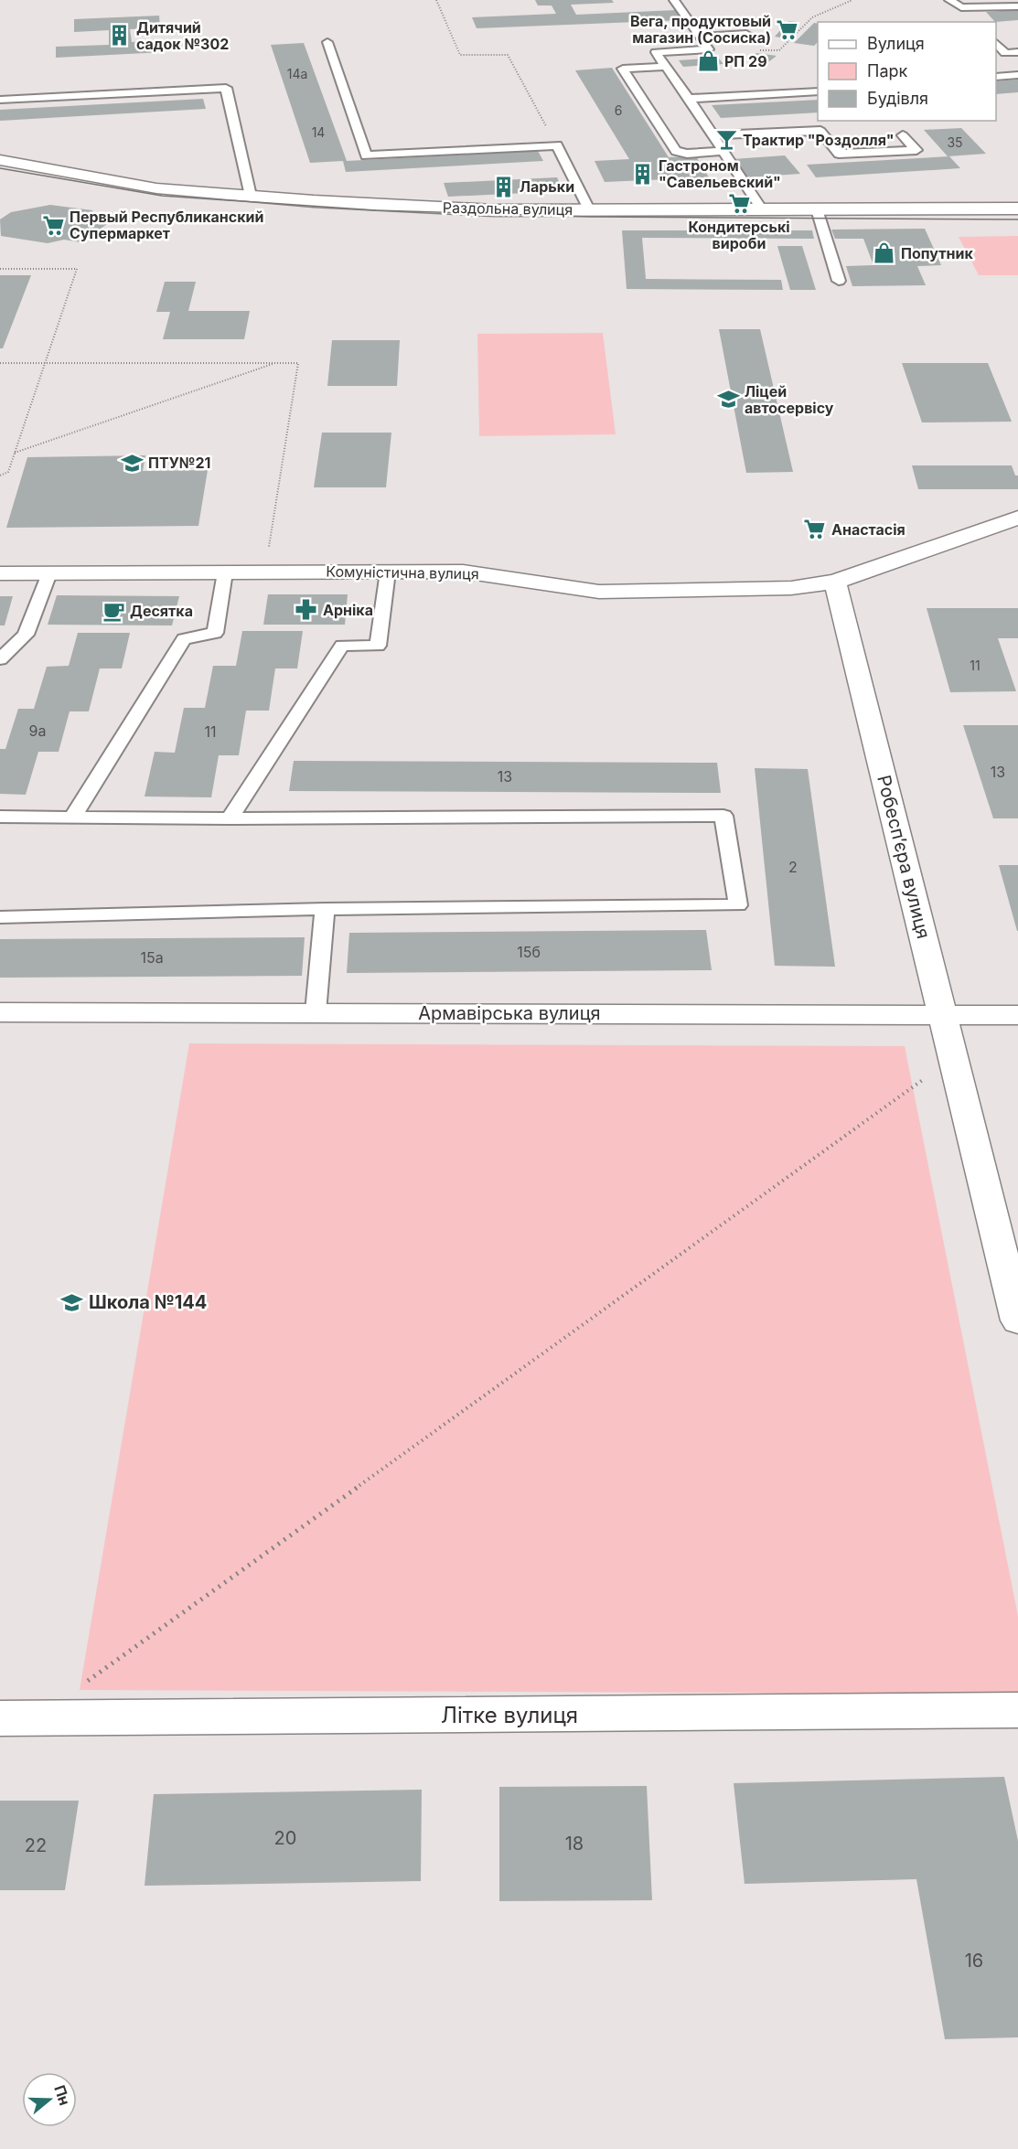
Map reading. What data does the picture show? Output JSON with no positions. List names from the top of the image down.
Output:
{
  "streets": {
    "street": [
      "Раздольна вулиця",
      "Комуністична вулиця",
      "Робесп’єра вулиця",
      "Армавірська вулиця",
      "Літке вулиця"
    ]
  },
  "crossings": [
    ["Комуністична вулиця", "Робесп’єра вулиця"],
    ["Робесп’єра вулиця", "Армавірська вулиця"]
  ],
  "places": {
    "supermarket": [
      "Вега, продуктовый магазин (Сосиска)",
      "Кондитерські вироби",
      "Первый Республиканский Супермаркет",
      "Анастасія"
    ],
    "building": ["Дитячий садок №302", "Гастроном \"Савельевский\"", "Ларьки"],
    "shop": ["РП 29", "Попутник"],
    "bar": ["Трактир \"Роздолля\""],
    "school or university": ["Ліцей автосервісу", "ПТУ№21", "Школа №144"],
    "pharmacy": ["Арніка"],
    "cafe": ["Десятка"]
  },
  "house_numbers": [
    "14а",
    "6",
    "14",
    "35",
    "11",
    "9а",
    "11",
    "13",
    "13",
    "2",
    "15б",
    "15а",
    "20",
    "18",
    "22",
    "16"
  ],
  "legend": ["Вулиця", "Парк", "Будівля"],
  "north": "right"
}
